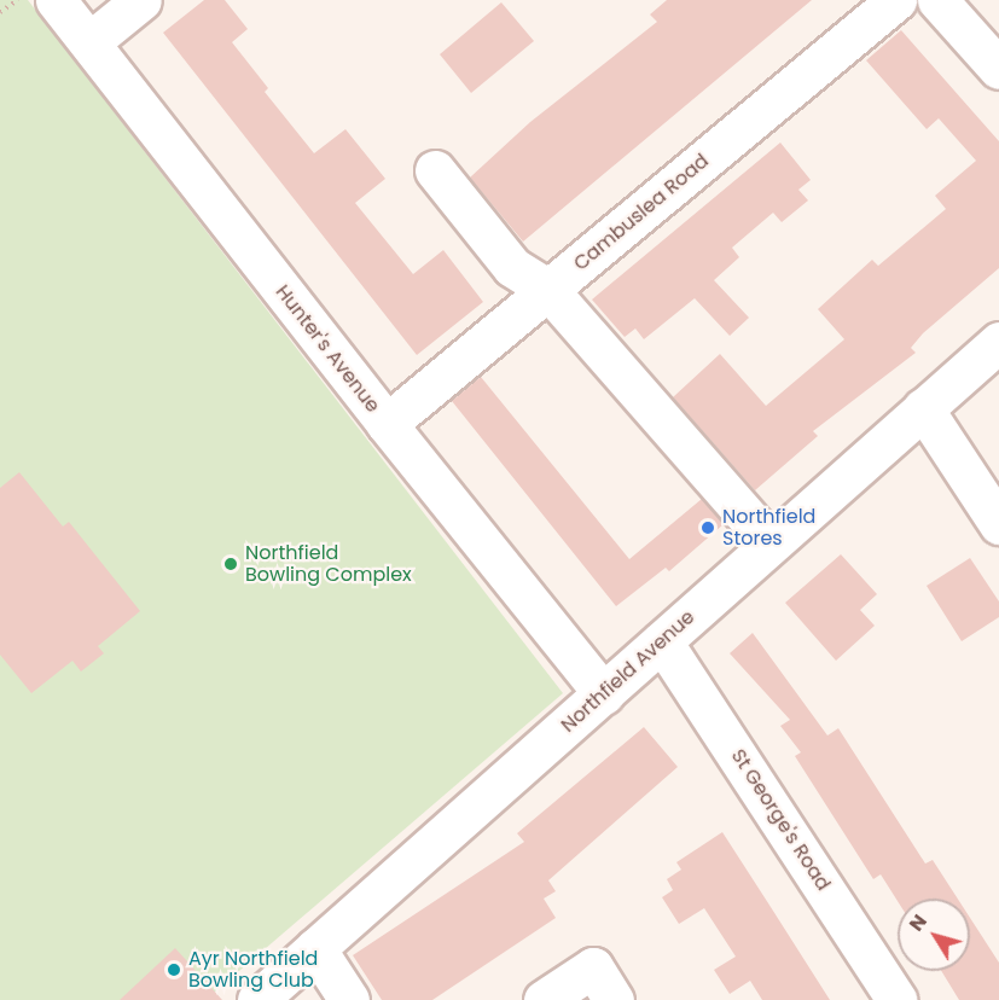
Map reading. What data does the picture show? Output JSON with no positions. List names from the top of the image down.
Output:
{
  "streets": {
    "street": [
      "Cambuslea Road",
      "Hunter's Avenue",
      "Northfield Avenue",
      "St George's Road"
    ]
  },
  "crossings": [
    ["Cambuslea Road", "Hunter's Avenue"],
    ["Hunter's Avenue", "Northfield Avenue"],
    ["Northfield Avenue", "St George's Road"]
  ],
  "places": ["Northfield Stores", "Northfield Bowling Complex", "Ayr Northfield Bowling Club"],
  "north": "top left"
}
